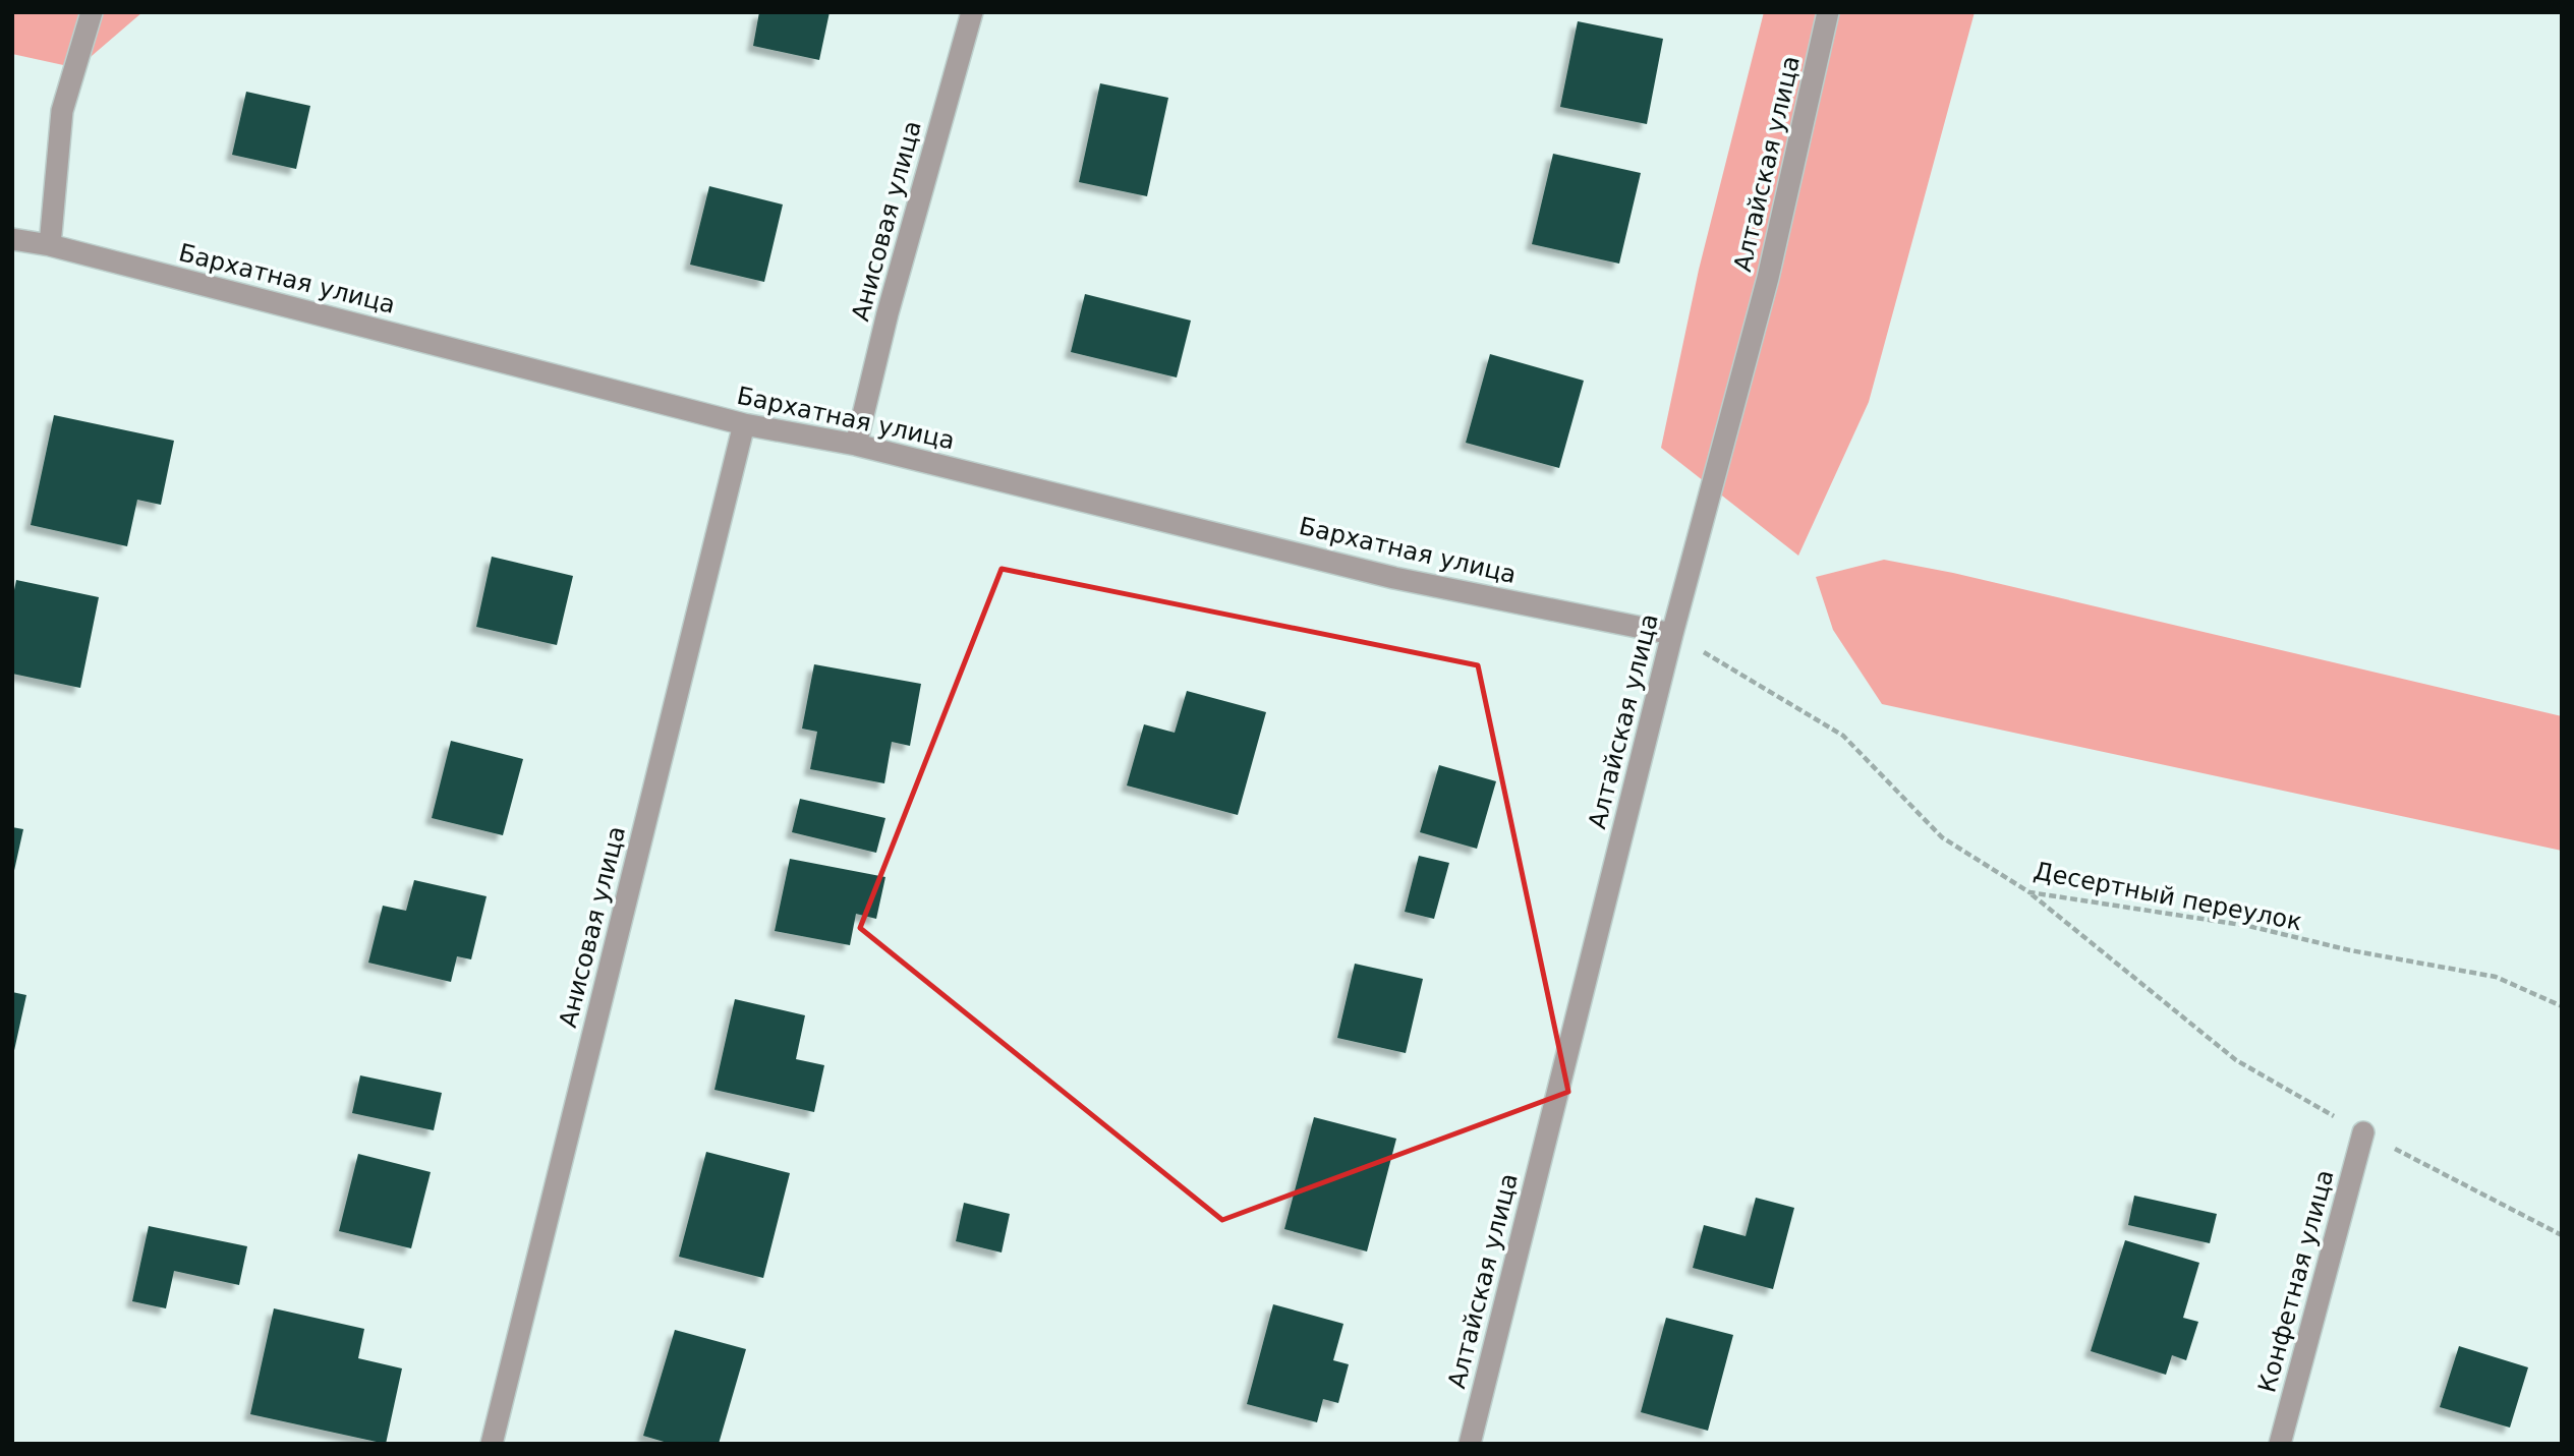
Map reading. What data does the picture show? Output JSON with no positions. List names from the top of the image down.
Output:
{
  "streets": {
    "street": [
      "Алтайская улица",
      "Анисовая улица",
      "Бархатная улица",
      "Конфетная улица"
    ],
    "path": ["Десертный переулок"]
  },
  "crossings": [
    ["Алтайская улица", "Бархатная улица"],
    ["Алтайская улица", "Десертный переулок"],
    ["Анисовая улица", "Бархатная улица"],
    ["Бархатная улица", "Десертный переулок"]
  ]
}
